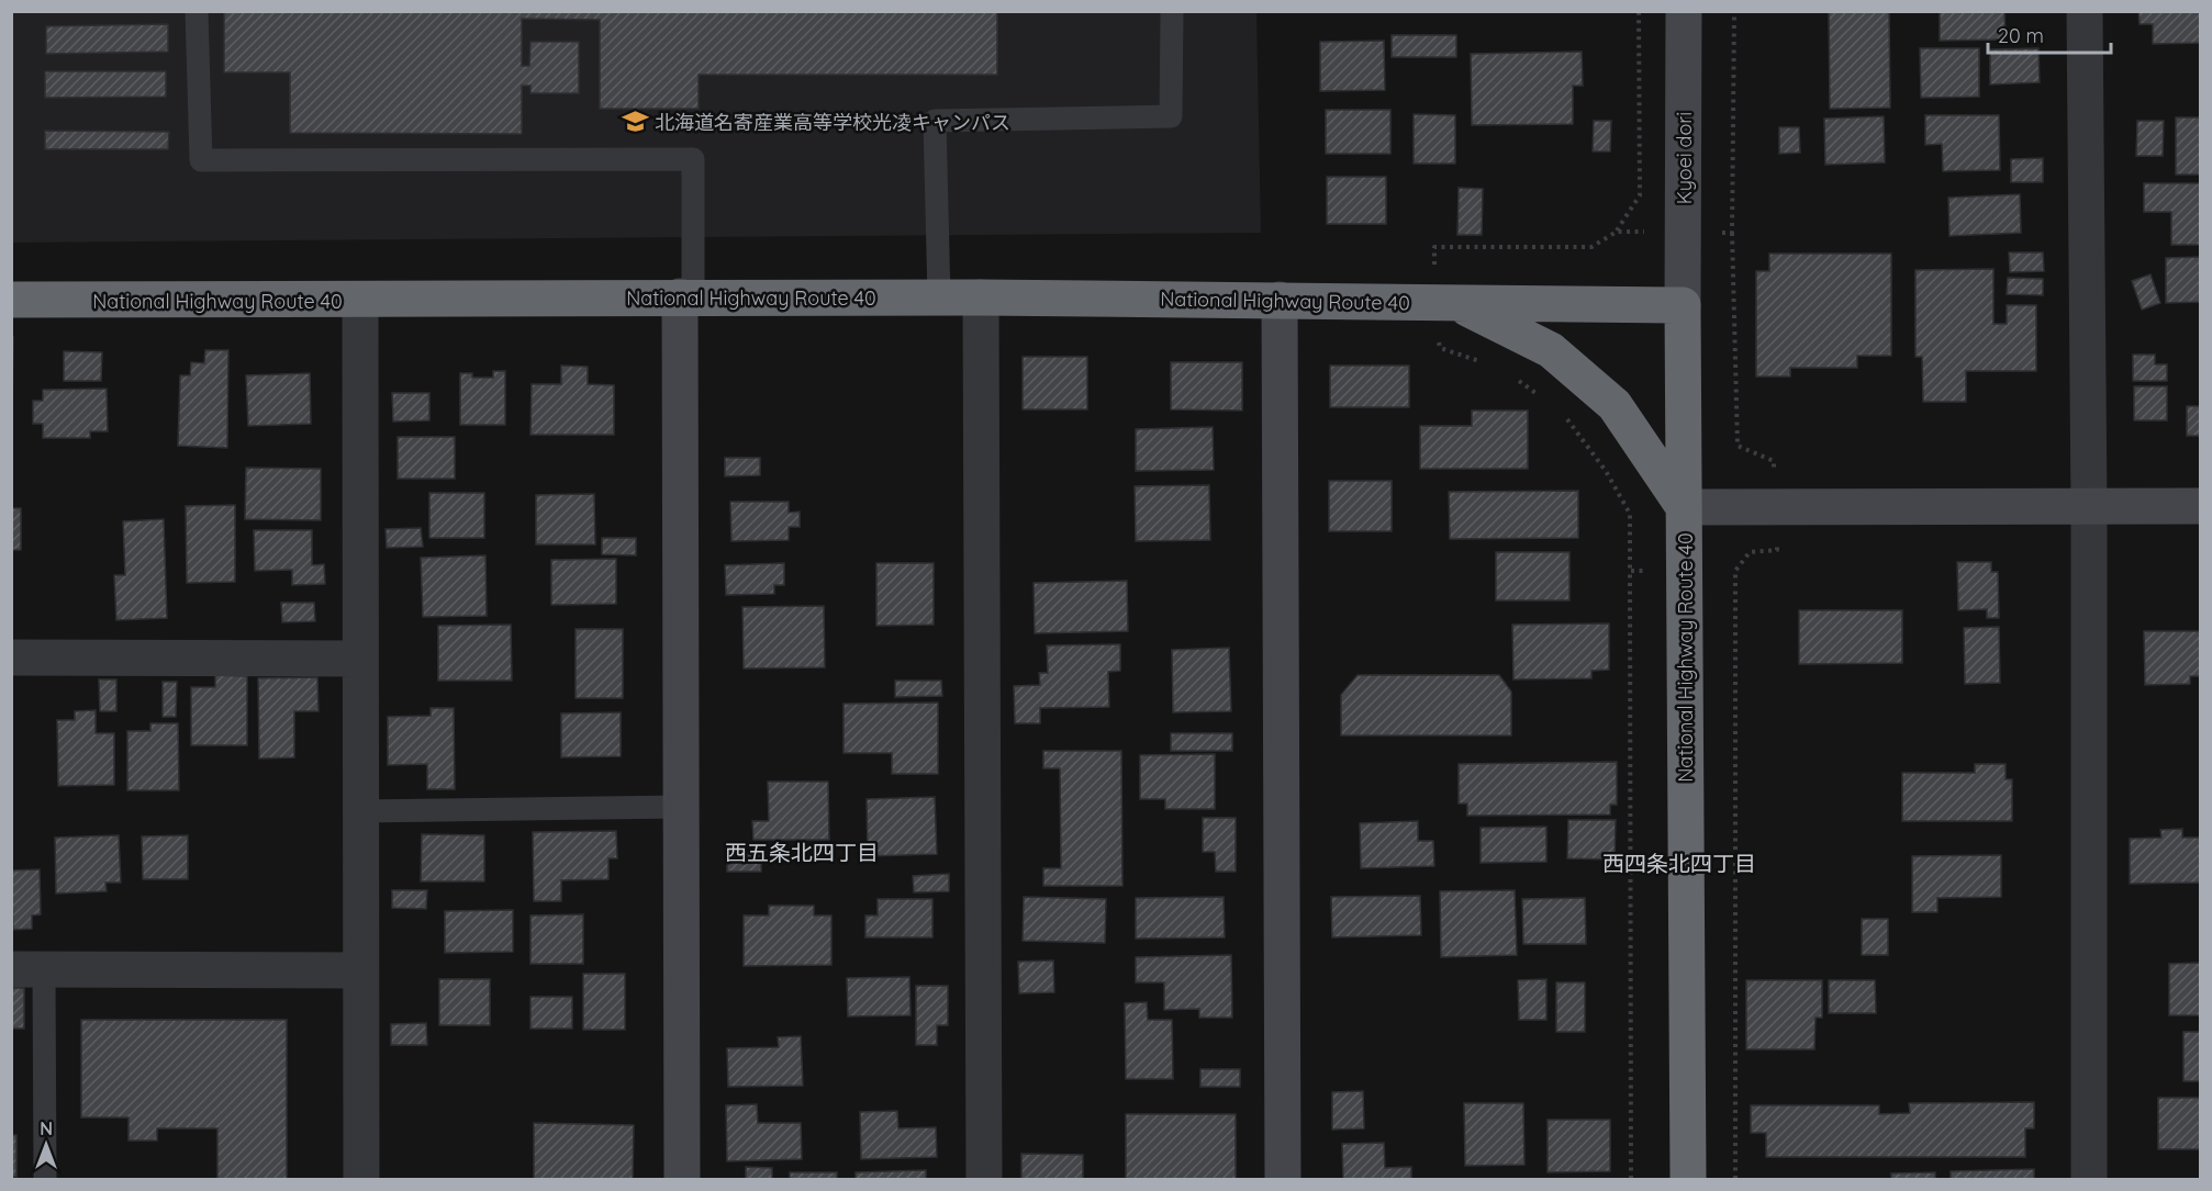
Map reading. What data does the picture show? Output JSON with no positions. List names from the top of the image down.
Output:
{
  "streets": {
    "highway": ["National Highway Route 40"],
    "street": ["Kyoei dori"]
  },
  "crossings": [
    ["Kyoei dori", "National Highway Route 40"]
  ],
  "districts": ["西五条北四丁目", "西四条北四丁目"],
  "places": {
    "school or university": ["北海道名寄産業高等学校光凌キャンパス"]
  },
  "scale_bar": "20 m",
  "north": "top"
}
